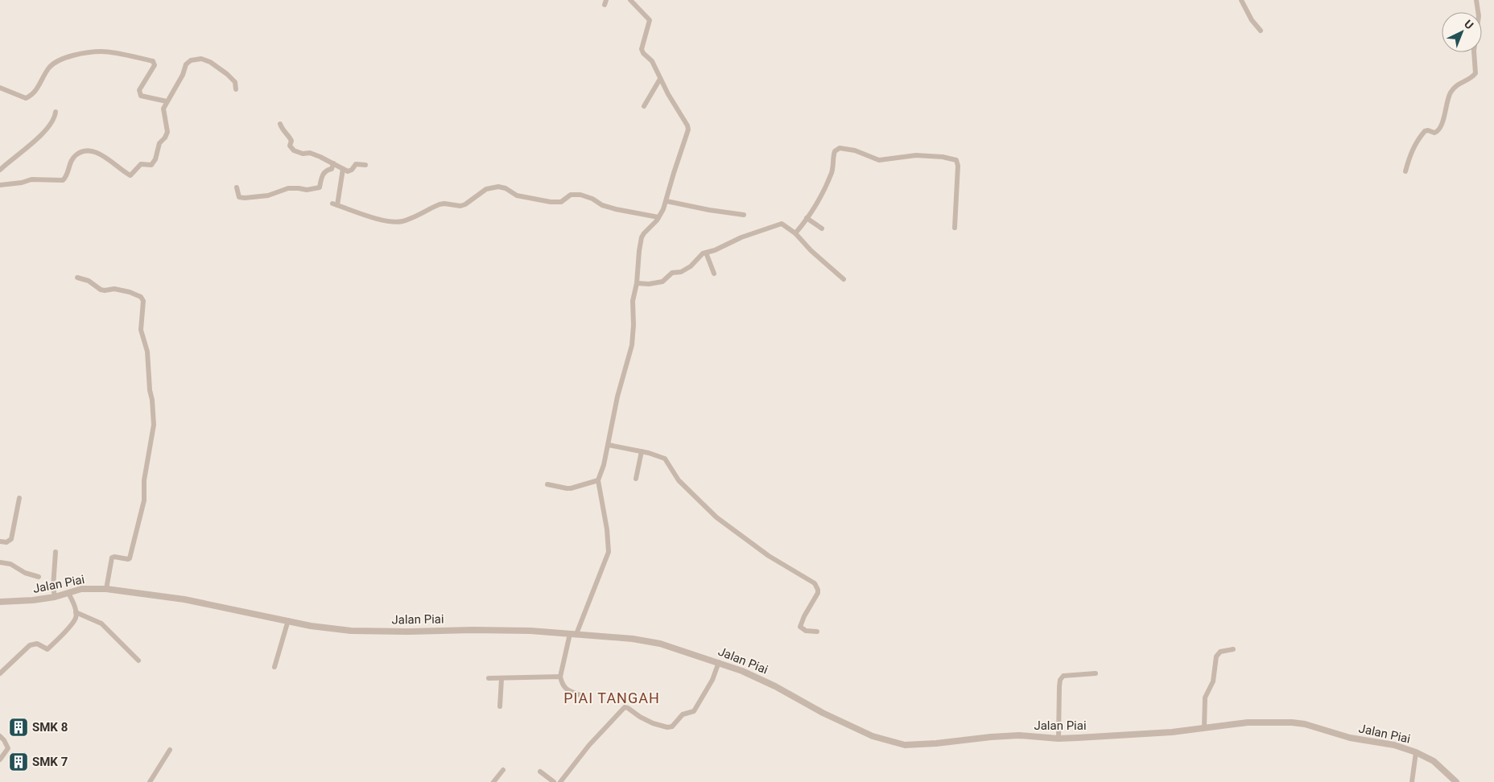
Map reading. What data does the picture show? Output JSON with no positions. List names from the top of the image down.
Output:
{
  "streets": {
    "street": ["Jalan Piai"]
  },
  "districts": ["PIAI TANGAH"],
  "places": {
    "building": ["SMK 8", "SMK 7"]
  },
  "north": "top right"
}
